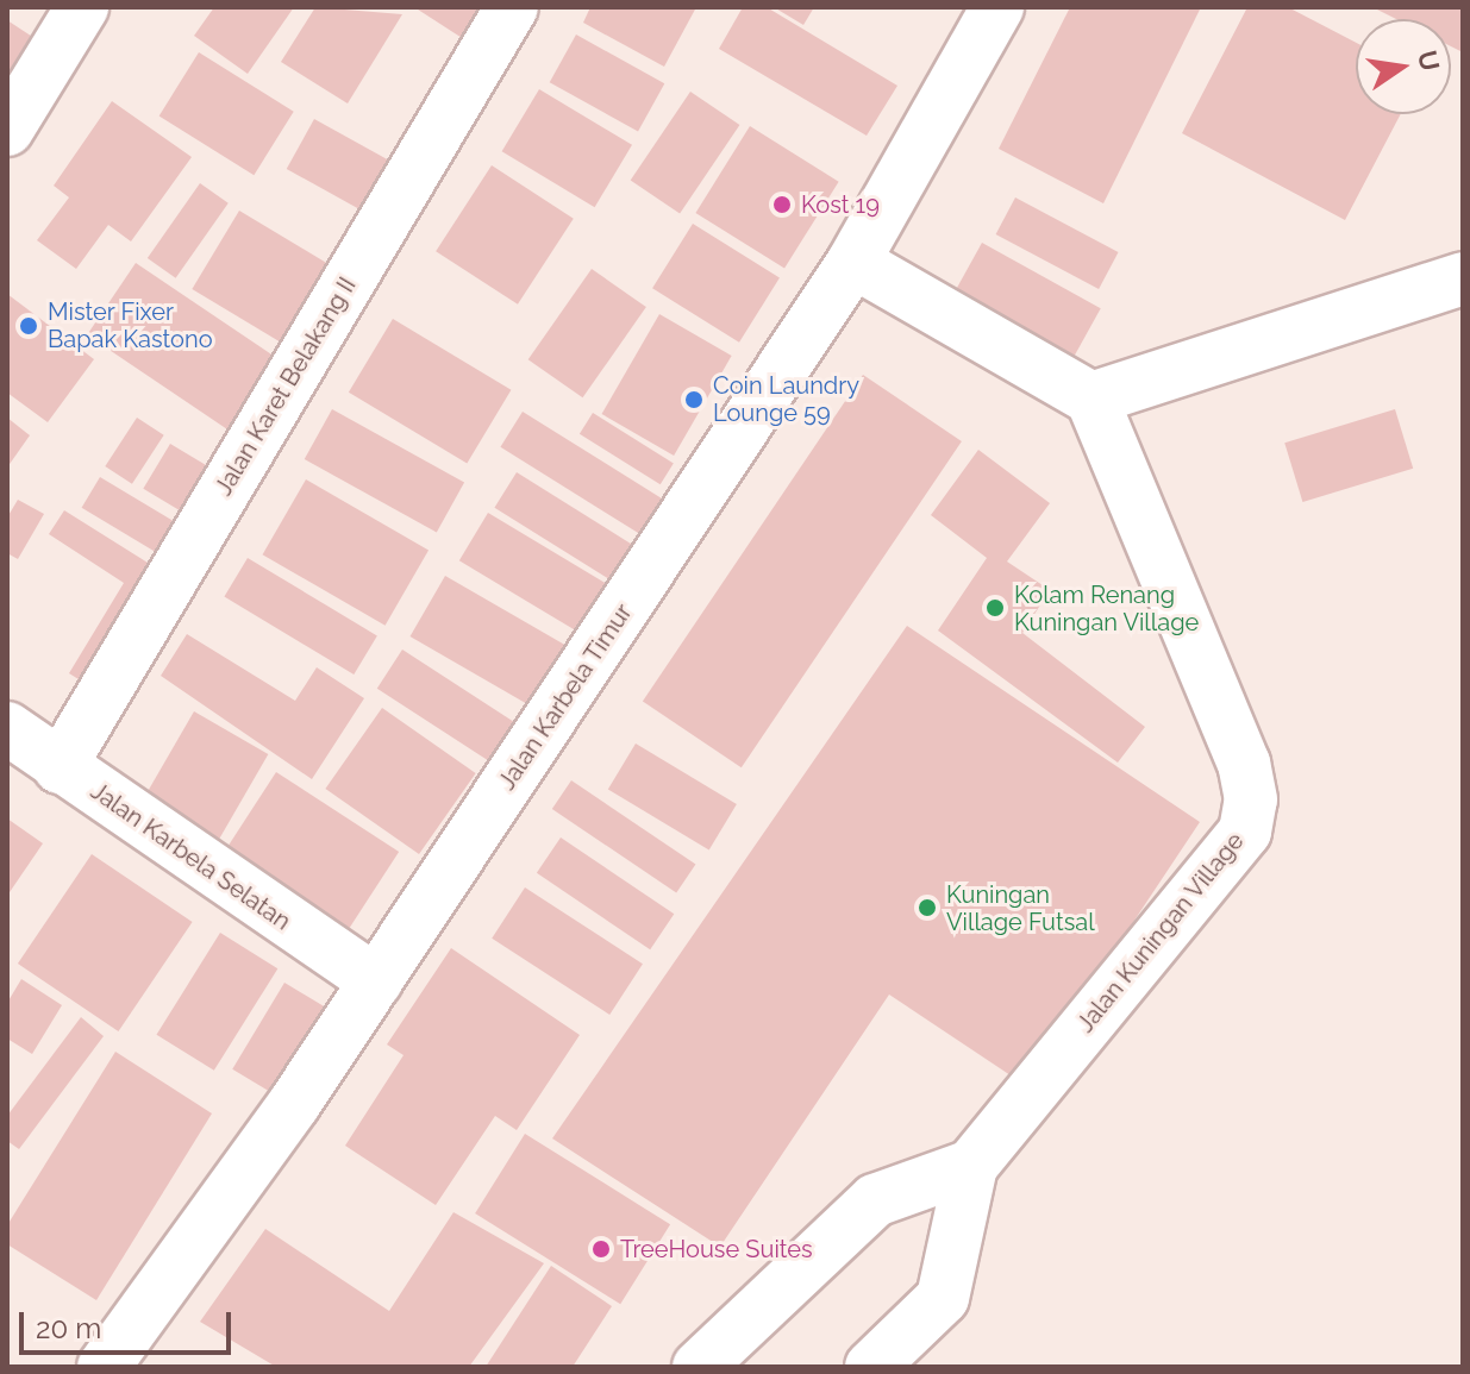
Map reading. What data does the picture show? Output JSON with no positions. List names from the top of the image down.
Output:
{
  "streets": {
    "street": [
      "Jalan Karet Belakang II",
      "Jalan Karbela Timur",
      "Jalan Karbela Selatan",
      "Jalan Kuningan Village"
    ]
  },
  "crossings": [
    ["Jalan Karet Belakang II", "Jalan Karbela Selatan"],
    ["Jalan Karbela Timur", "Jalan Karbela Selatan"]
  ],
  "places": [
    "Kost 19",
    "Mister Fixer Bapak Kastono",
    "Coin Laundry Lounge 59",
    "Kolam Renang Kuningan Village",
    "Kuningan Village Futsal",
    "TreeHouse Suites"
  ],
  "scale_bar": "20 m",
  "north": "right"
}
